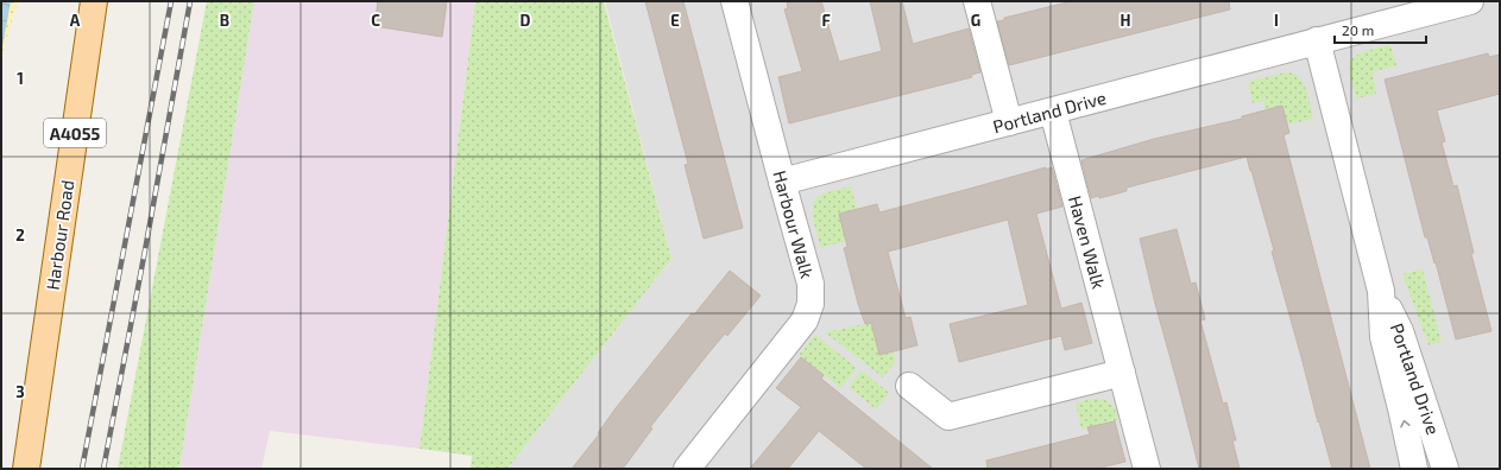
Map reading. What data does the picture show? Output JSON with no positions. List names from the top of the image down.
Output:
{
  "streets": {
    "main road": ["A4055", "Harbour Road"],
    "street": ["Portland Drive", "Harbour Walk", "Haven Walk"]
  },
  "crossings": [
    ["Portland Drive", "Harbour Walk"],
    ["Portland Drive", "Haven Walk"]
  ],
  "scale_bar": "20 m",
  "grid": {
    "columns": [
      "A",
      "B",
      "C",
      "D",
      "E",
      "F",
      "G",
      "H",
      "I"
    ],
    "rows": ["1", "2", "3"]
  }
}
